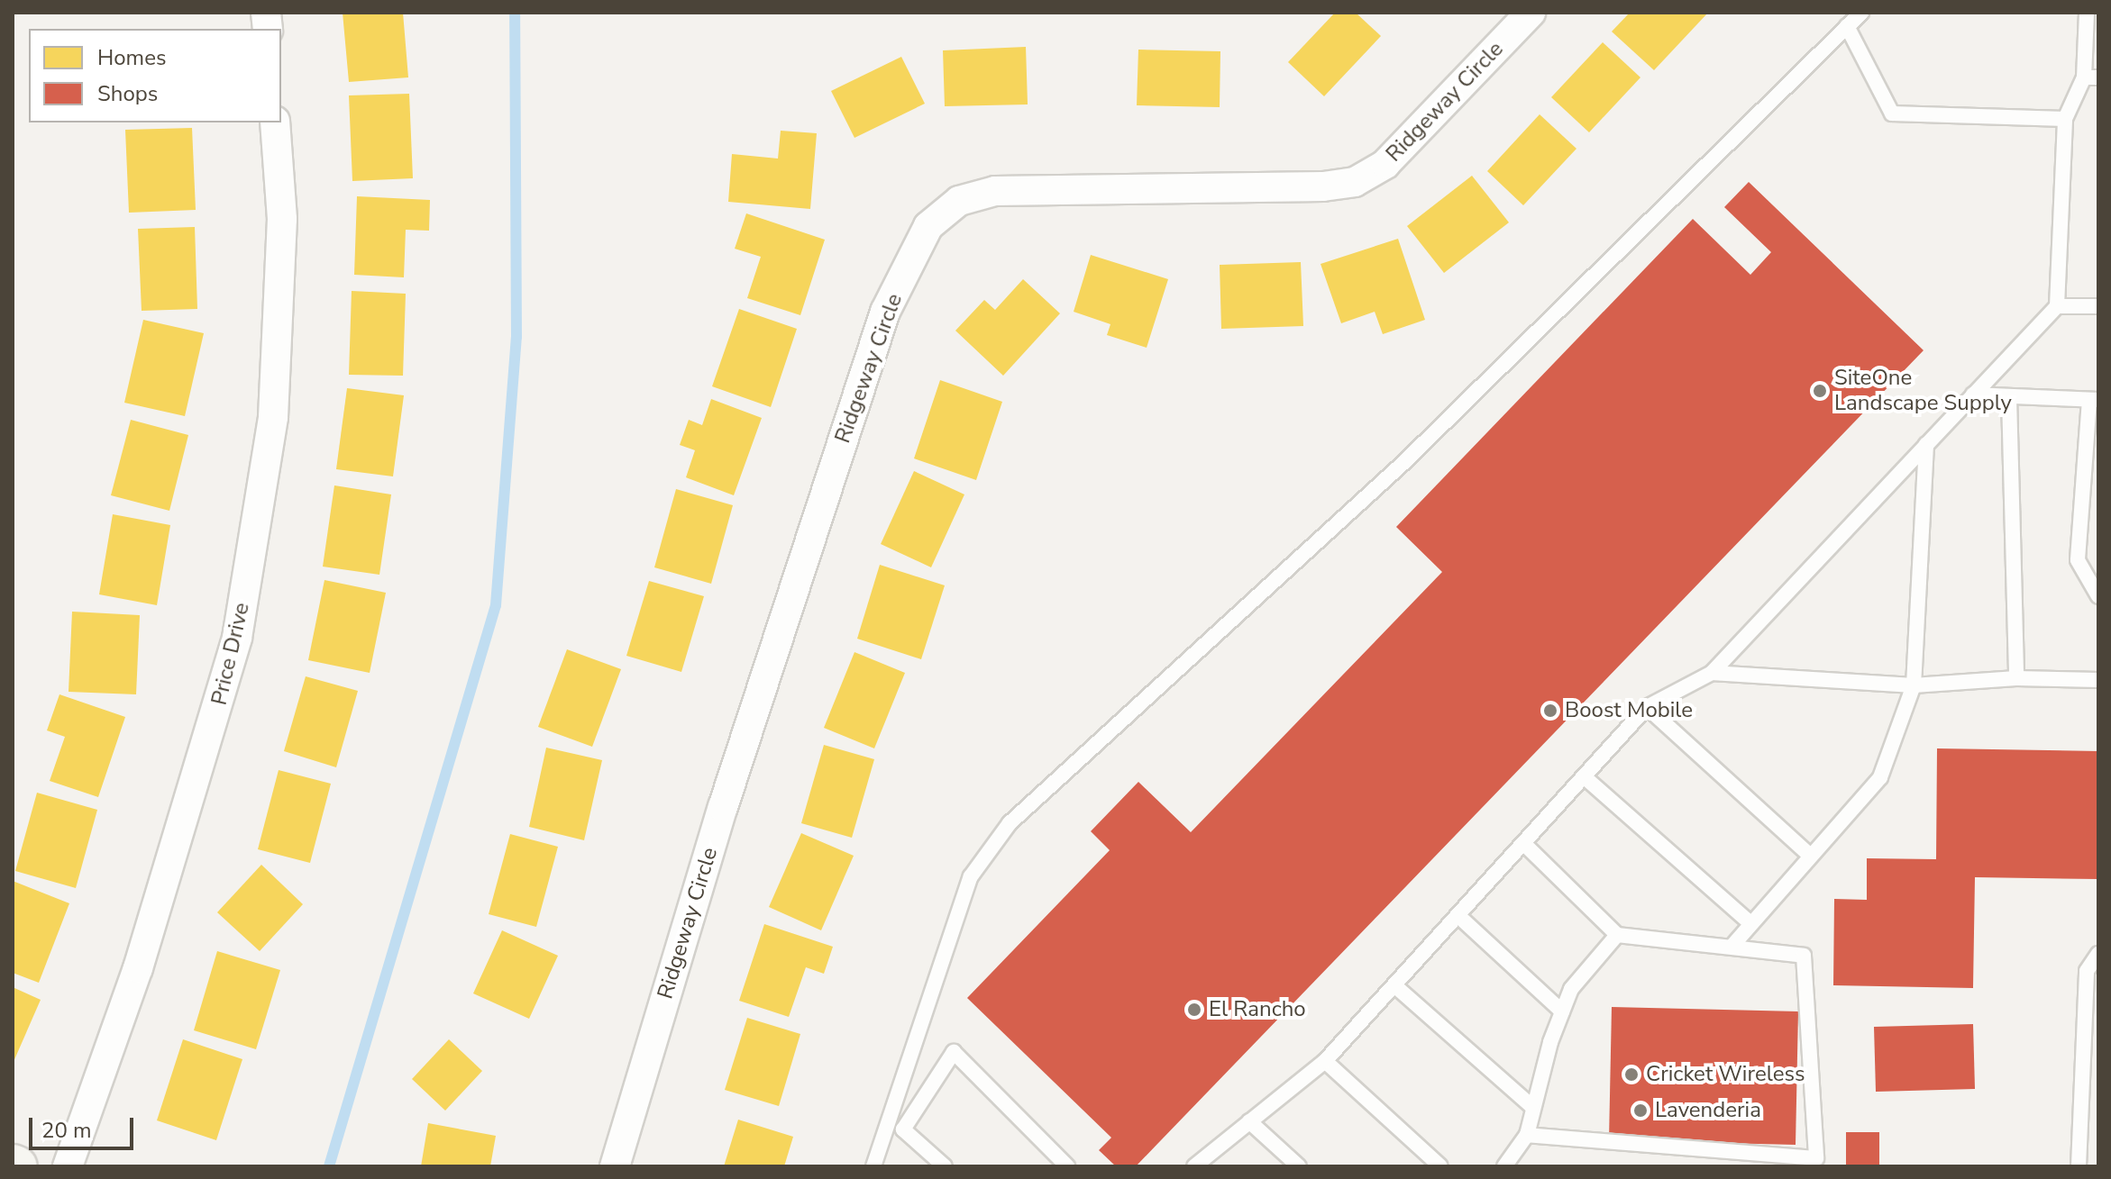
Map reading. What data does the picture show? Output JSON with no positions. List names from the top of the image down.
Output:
{
  "streets": {
    "street": ["Ridgeway Circle", "Price Drive"]
  },
  "places": [
    "SiteOne Landscape Supply",
    "Boost Mobile",
    "El Rancho",
    "Cricket Wireless",
    "Lavenderia"
  ],
  "legend": ["Homes", "Shops"],
  "scale_bar": "20 m"
}
